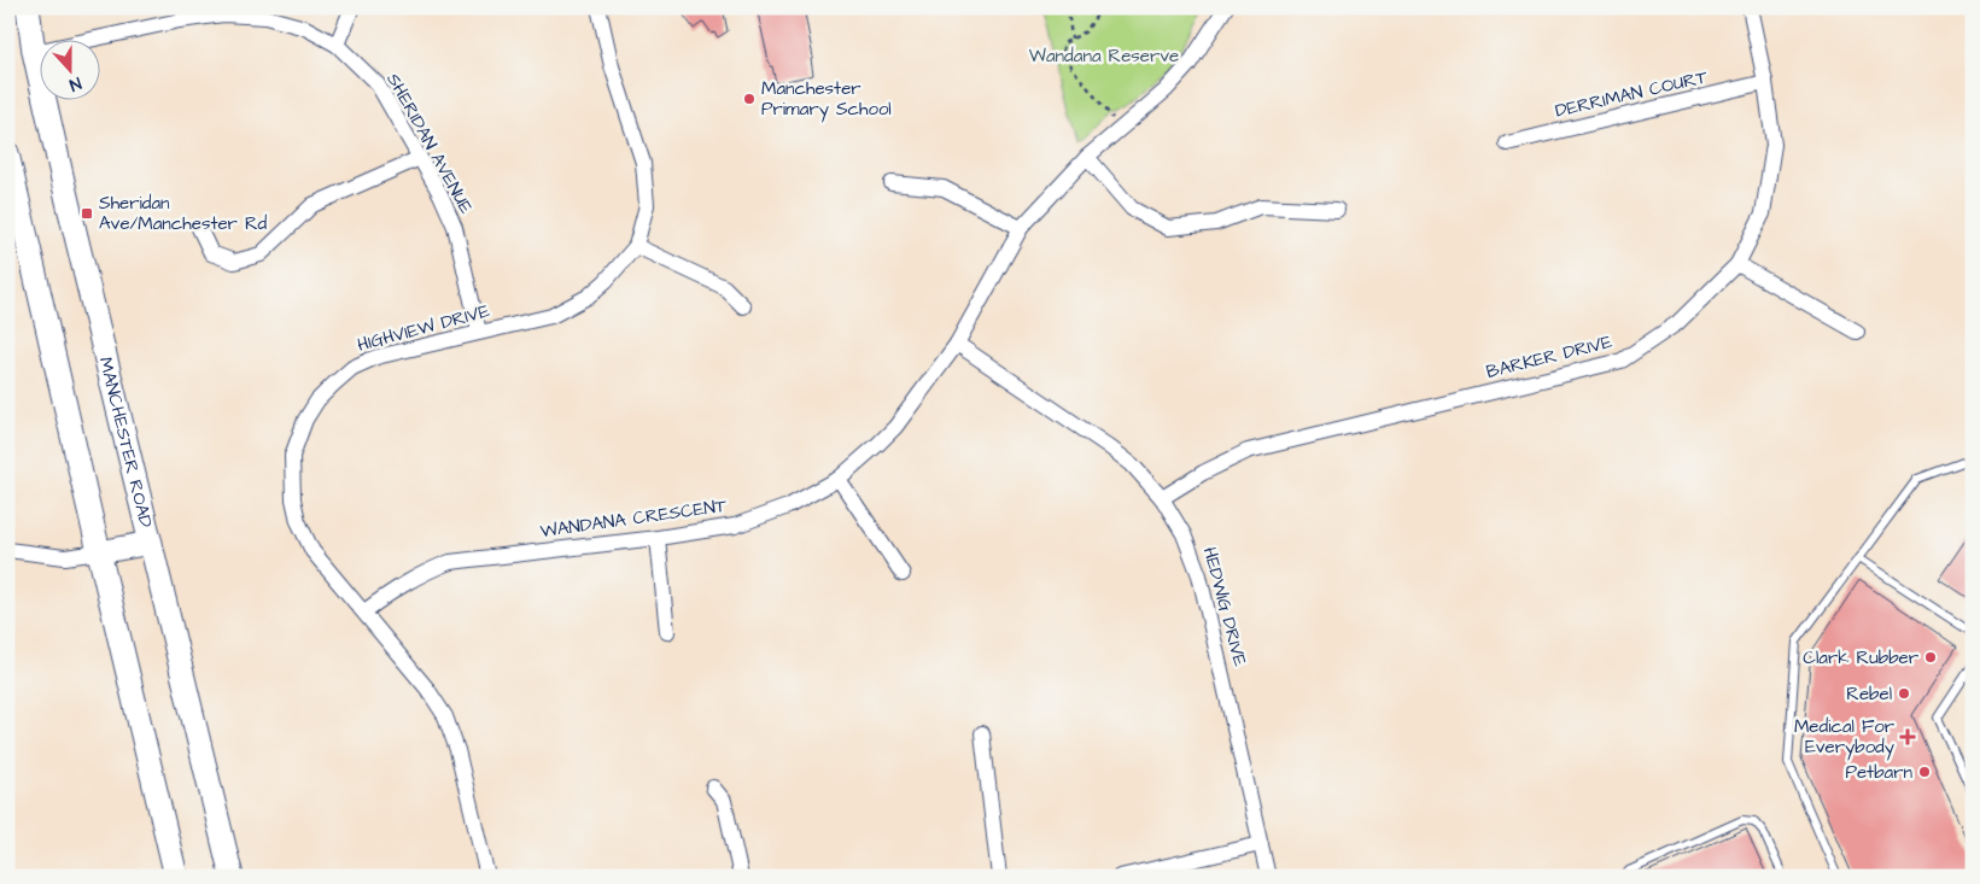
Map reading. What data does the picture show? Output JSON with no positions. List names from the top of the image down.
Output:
{
  "streets": {
    "main road": ["MANCHESTER ROAD"],
    "street": [
      "DERRIMAN COURT",
      "SHERIDAN AVENUE",
      "HIGHVIEW DRIVE",
      "BARKER DRIVE",
      "WANDANA CRESCENT",
      "HEDWIG DRIVE"
    ]
  },
  "crossings": [
    ["DERRIMAN COURT", "BARKER DRIVE"],
    ["SHERIDAN AVENUE", "HIGHVIEW DRIVE"],
    ["SHERIDAN AVENUE", "MANCHESTER ROAD"],
    ["HIGHVIEW DRIVE", "WANDANA CRESCENT"],
    ["BARKER DRIVE", "HEDWIG DRIVE"],
    ["WANDANA CRESCENT", "HEDWIG DRIVE"]
  ],
  "parks": ["Wandana Reserve"],
  "places": {
    "other": [
      "Manchester Primary School",
      "Clark Rubber",
      "Rebel",
      "Petbarn"
    ],
    "transit": ["Sheridan Ave/Manchester Rd"],
    "health": ["Medical For Everybody"]
  },
  "north": "bottom"
}
